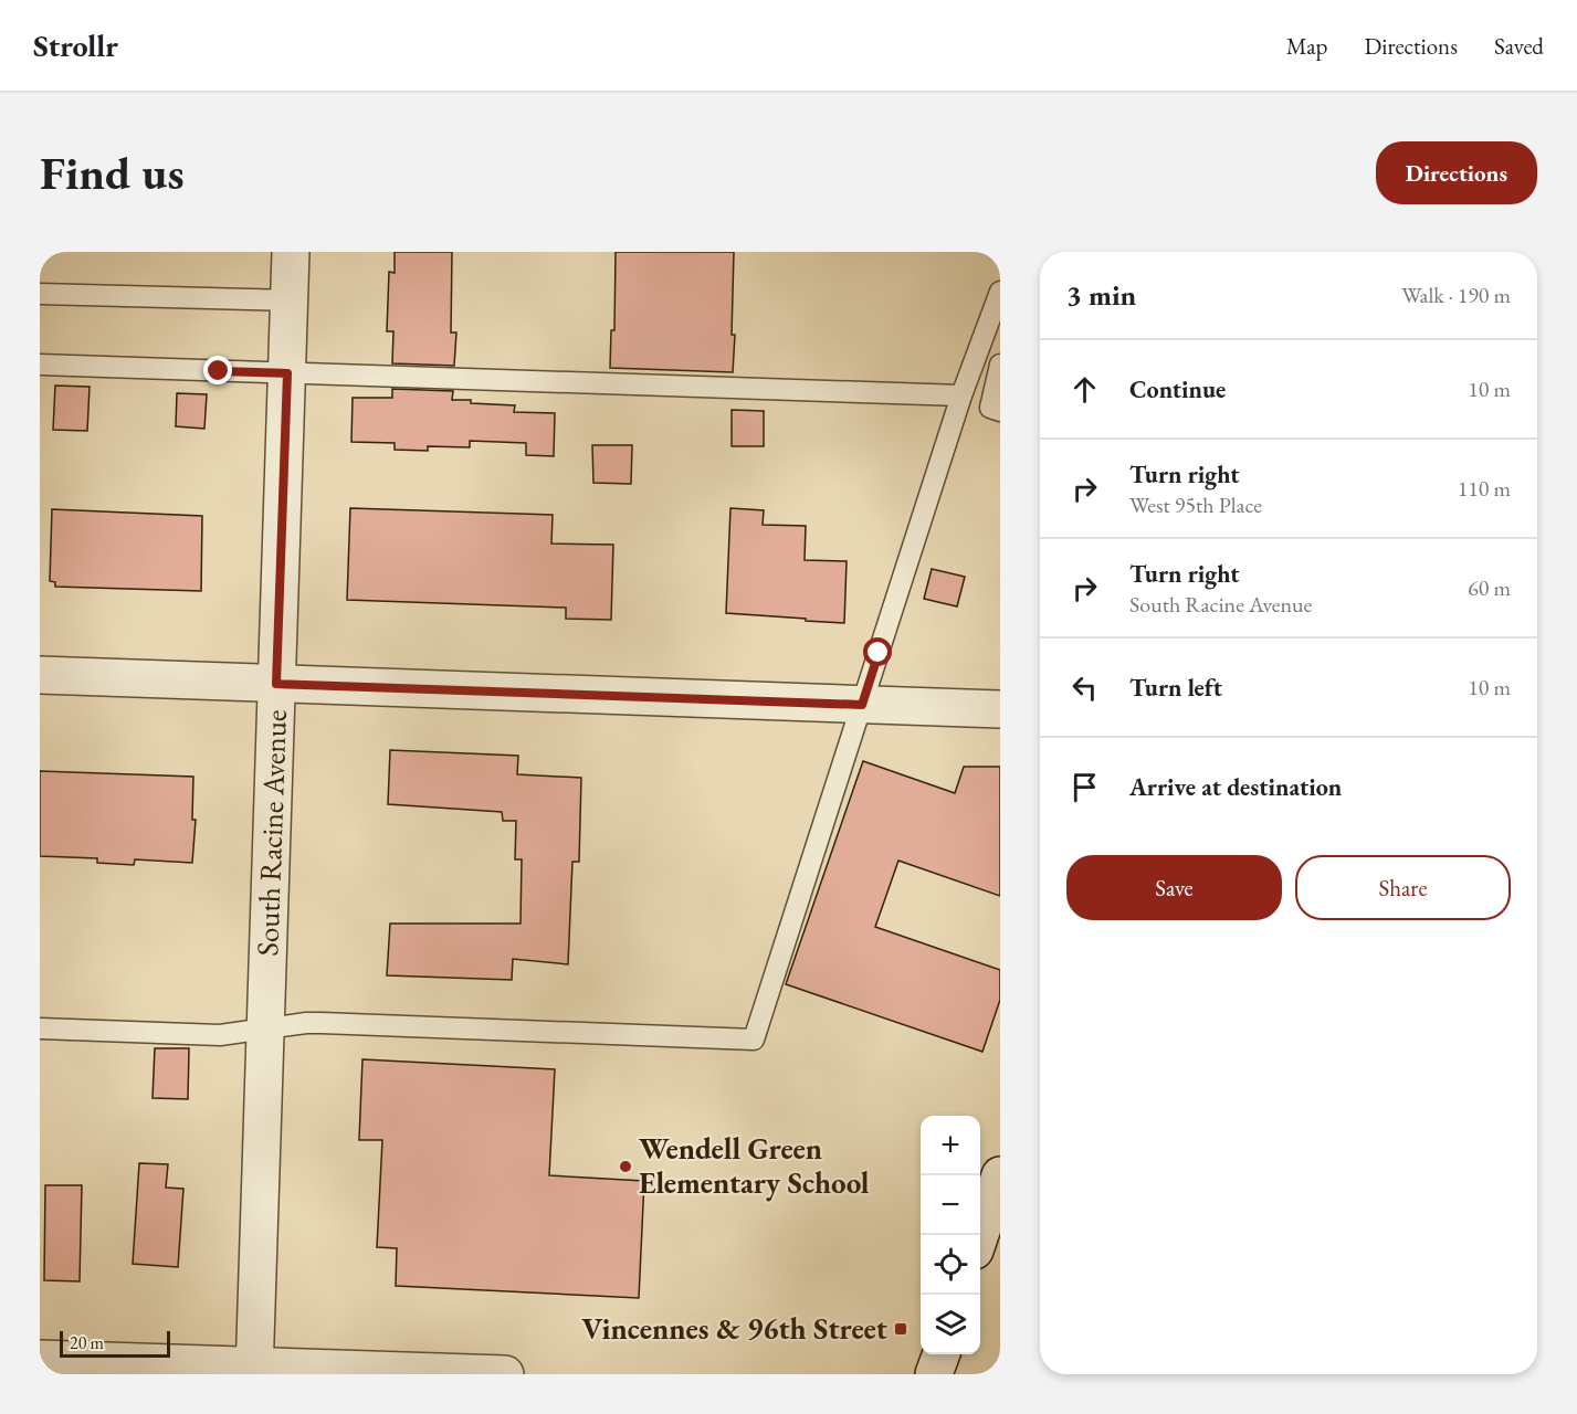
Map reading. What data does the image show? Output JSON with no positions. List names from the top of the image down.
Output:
{
  "streets": {
    "street": ["South Racine Avenue"]
  },
  "places": {
    "other": ["Wendell Green Elementary School"],
    "transit": ["Vincennes & 96th Street"]
  },
  "scale_bar": "20 m",
  "page": {
    "header": "Strollr",
    "nav": ["Map", "Directions", "Saved"],
    "buttons": [
      "Directions",
      ["Save", "Share"]
    ],
    "title": "Find us",
    "heading": ["3 min", "Walk · 190 m"],
    "list": [
      ["Continue", "10 m"],
      ["Turn right", "West 95th Place", "110 m"],
      ["Turn right", "South Racine Avenue", "60 m"],
      ["Turn left", "10 m"],
      "Arrive at destination"
    ],
    "map_buttons": ["+", "−"],
    "scale": "20 m"
  }
}
